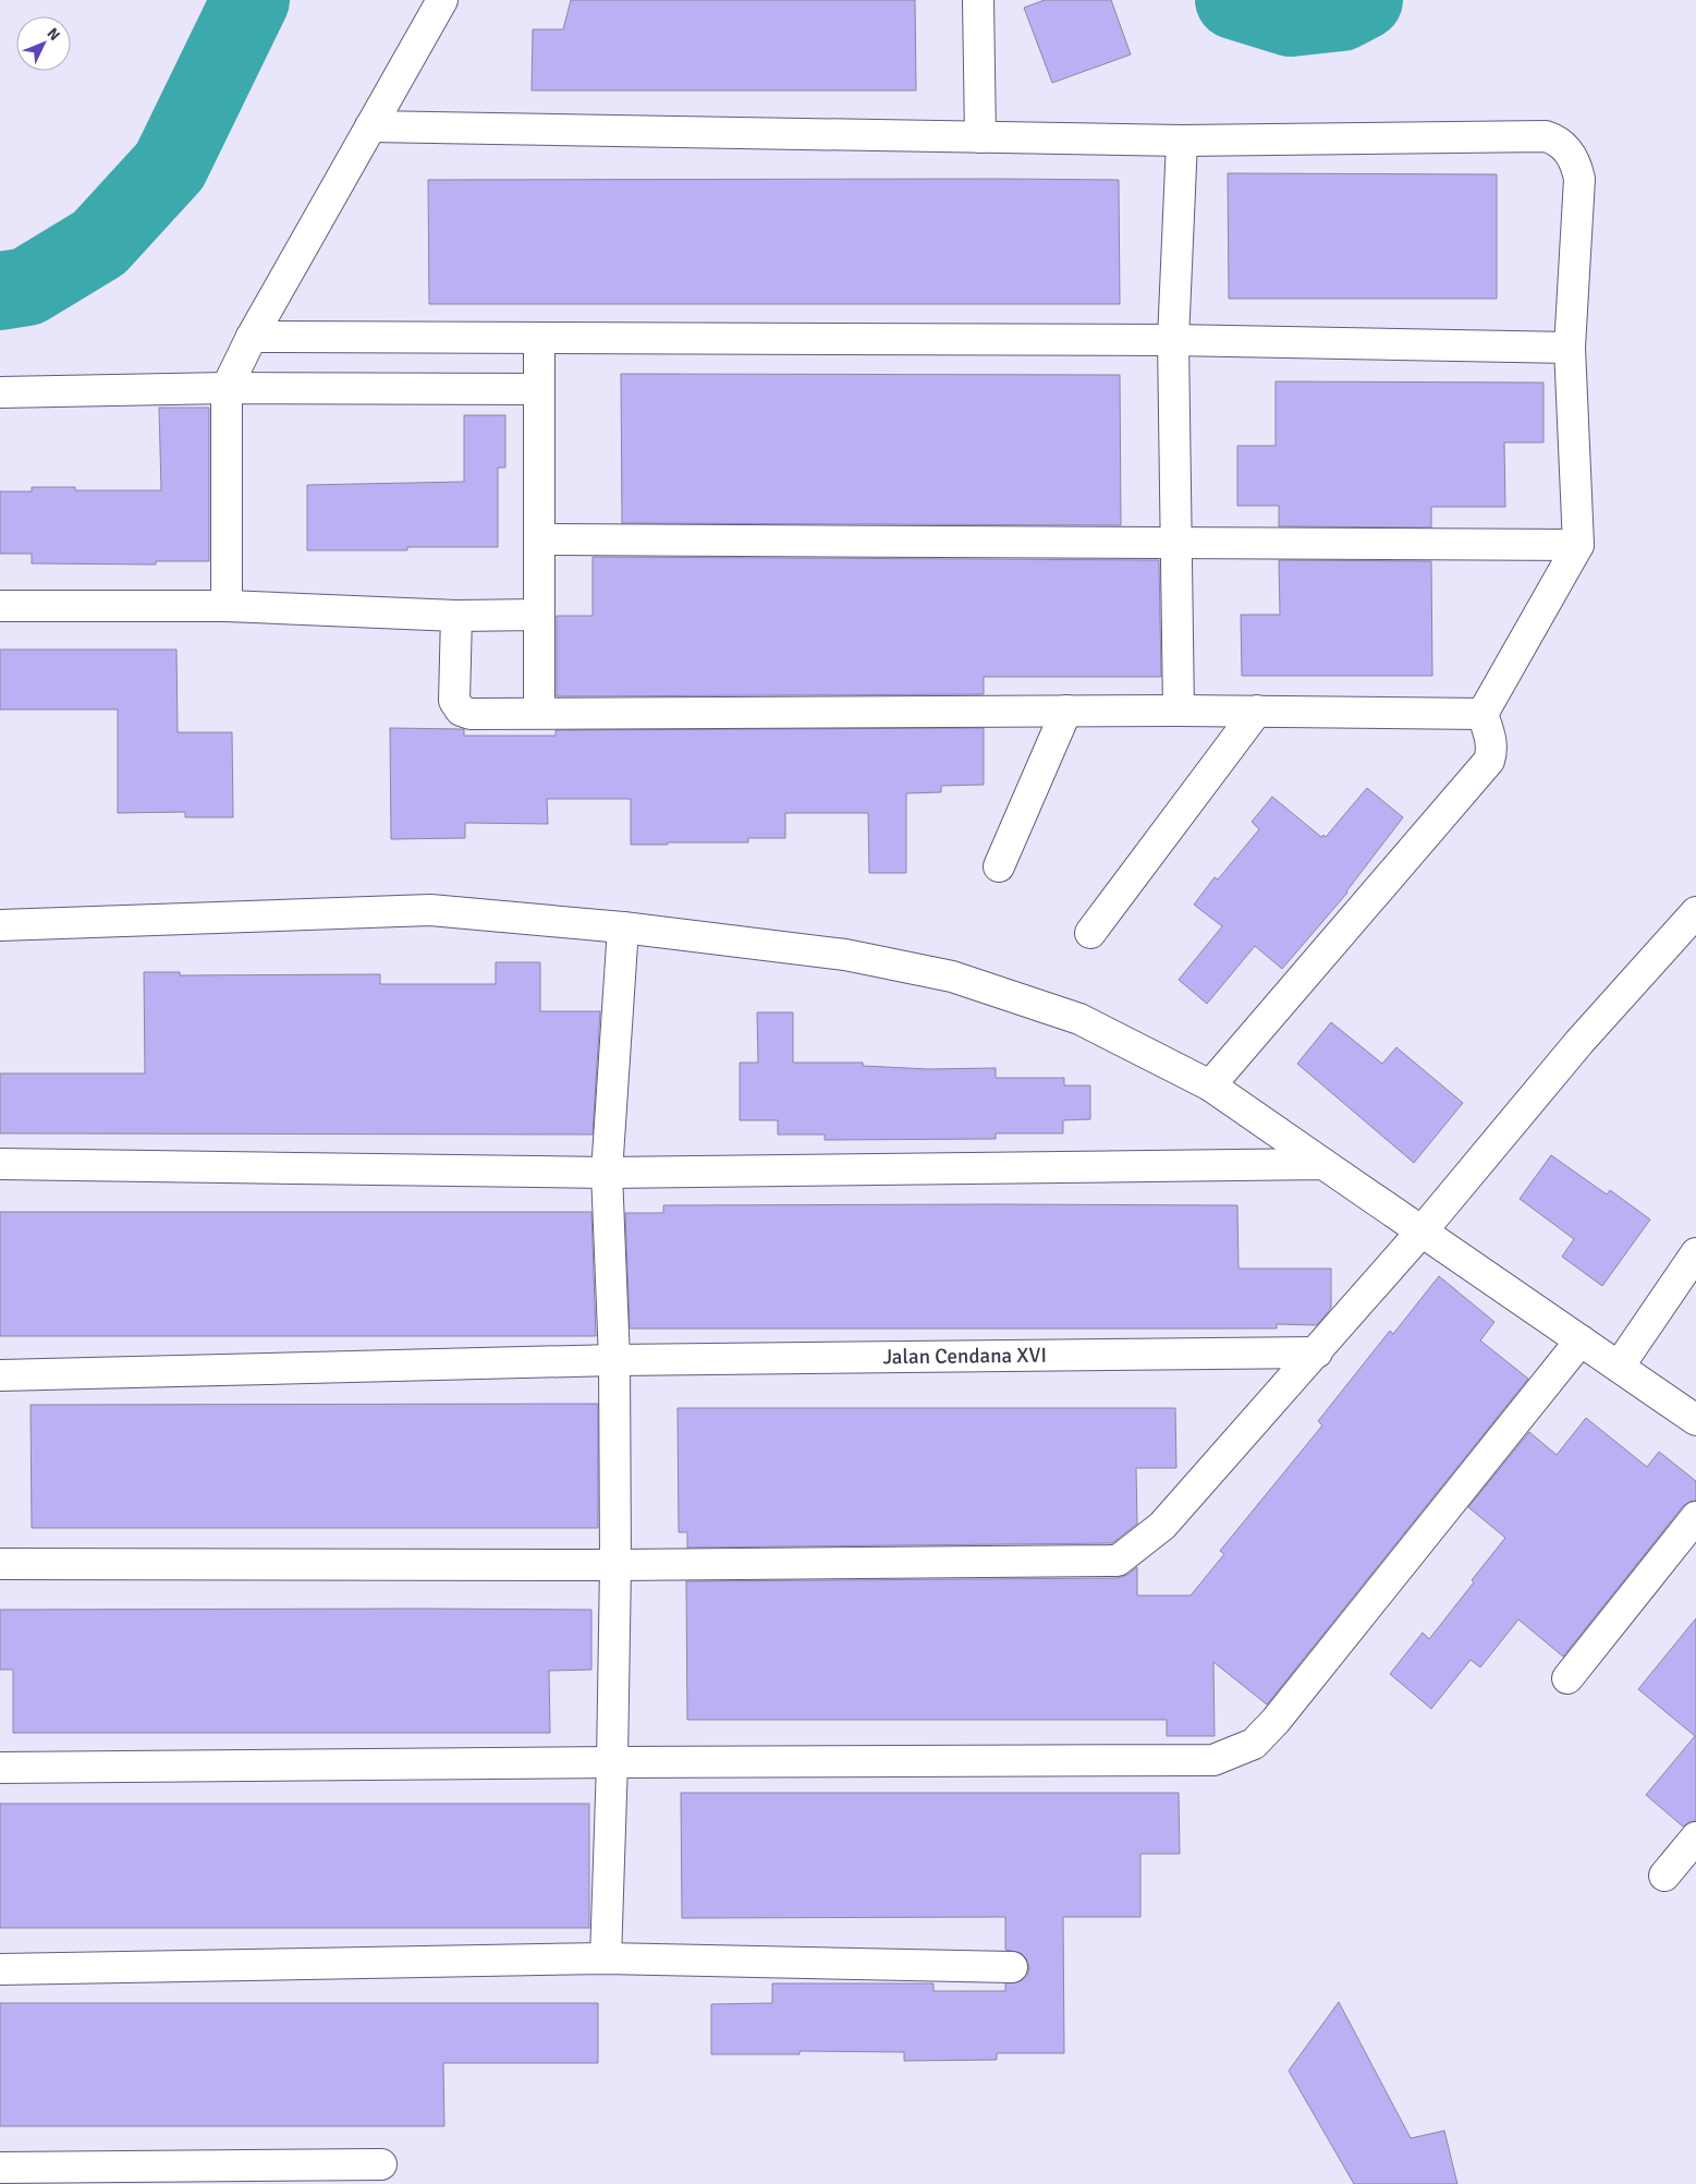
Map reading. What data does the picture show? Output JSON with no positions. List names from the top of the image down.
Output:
{
  "streets": {
    "street": ["Jalan Cendana XVI"]
  },
  "north": "top right"
}
